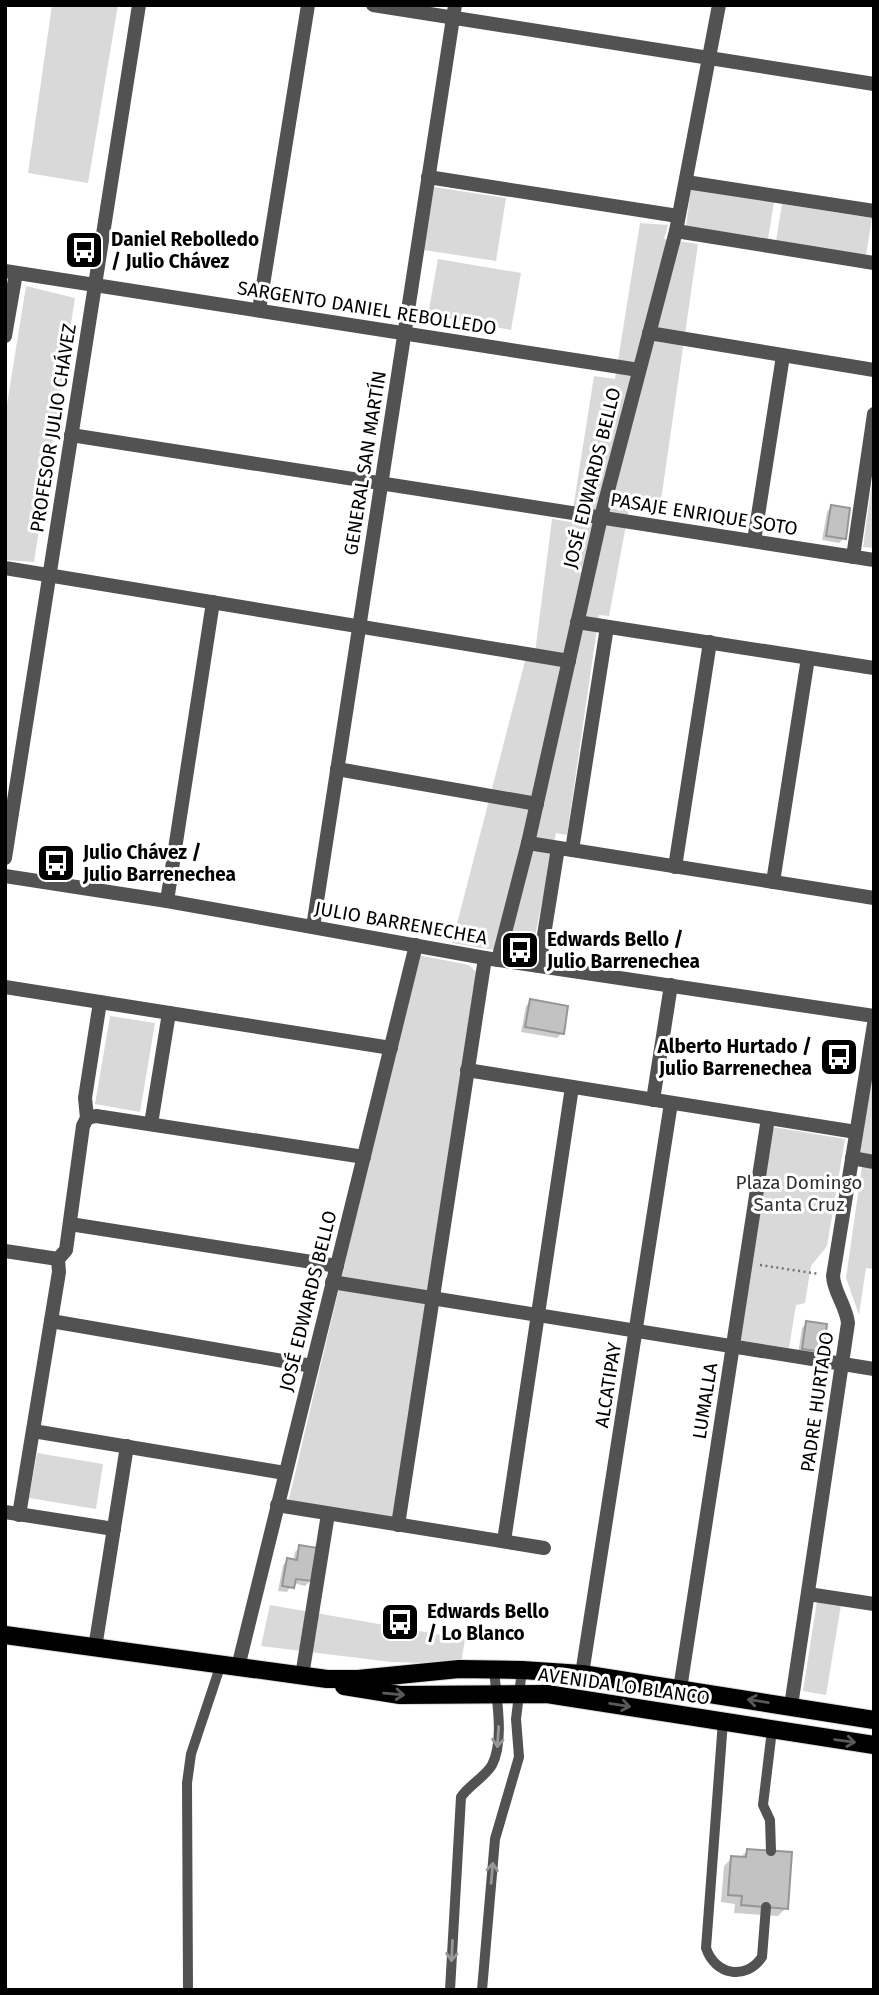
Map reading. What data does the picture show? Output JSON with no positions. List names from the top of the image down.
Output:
{
  "streets": {
    "main road": ["AVENIDA LO BLANCO"],
    "street": [
      "SARGENTO DANIEL REBOLLEDO",
      "PROFESOR JULIO CHÁVEZ",
      "GENERAL SAN MARTÍN",
      "JOSÉ EDWARDS BELLO",
      "PASAJE ENRIQUE SOTO",
      "JULIO BARRENECHEA",
      "ALCATIPAY",
      "LUMALLA",
      "PADRE HURTADO"
    ]
  },
  "crossings": [
    ["SARGENTO DANIEL REBOLLEDO", "PROFESOR JULIO CHÁVEZ"],
    ["SARGENTO DANIEL REBOLLEDO", "GENERAL SAN MARTÍN"],
    ["SARGENTO DANIEL REBOLLEDO", "JOSÉ EDWARDS BELLO"],
    ["PROFESOR JULIO CHÁVEZ", "PASAJE ENRIQUE SOTO"],
    ["GENERAL SAN MARTÍN", "PASAJE ENRIQUE SOTO"],
    ["GENERAL SAN MARTÍN", "JULIO BARRENECHEA"],
    ["JOSÉ EDWARDS BELLO", "PASAJE ENRIQUE SOTO"],
    ["JOSÉ EDWARDS BELLO", "JULIO BARRENECHEA"],
    ["JOSÉ EDWARDS BELLO", "AVENIDA LO BLANCO"],
    ["ALCATIPAY", "AVENIDA LO BLANCO"],
    ["LUMALLA", "AVENIDA LO BLANCO"],
    ["PADRE HURTADO", "AVENIDA LO BLANCO"]
  ],
  "parks": ["Plaza Domingo Santa Cruz"],
  "places": {
    "bus stop": [
      "Daniel Rebolledo / Julio Chávez",
      "Julio Chávez / Julio Barrenechea",
      "Edwards Bello / Julio Barrenechea",
      "Alberto Hurtado / Julio Barrenechea",
      "Edwards Bello / Lo Blanco"
    ]
  }
}
